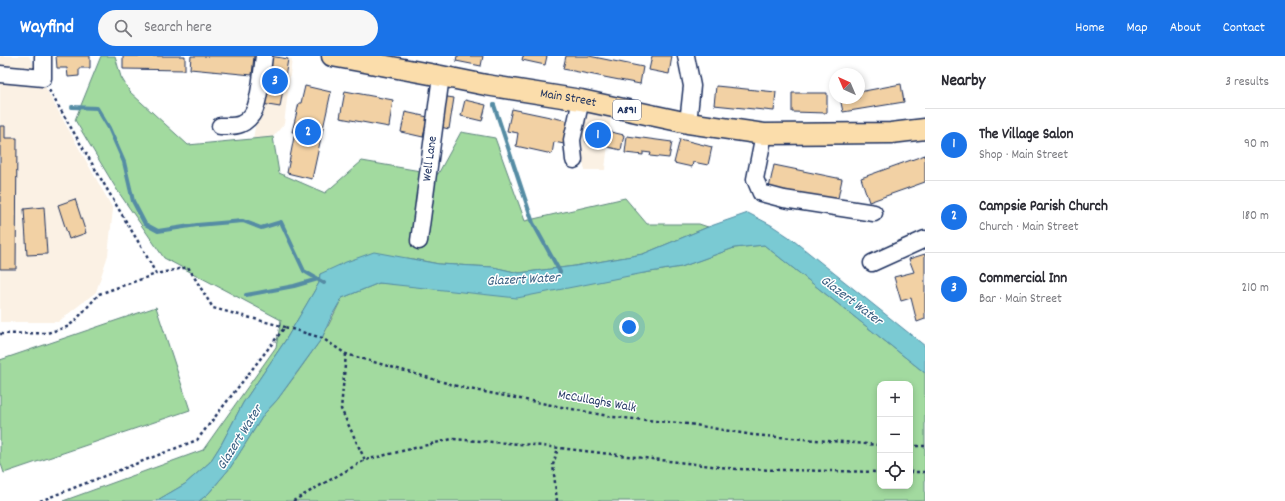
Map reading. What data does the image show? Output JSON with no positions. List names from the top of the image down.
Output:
{
  "streets": {
    "main road": ["Main Street", "A891"],
    "street": ["Well Lane"],
    "path": ["McCullaghs Walk"]
  },
  "crossings": [
    ["Main Street", "Well Lane"]
  ],
  "water": ["Glazert Water"],
  "north": "top left",
  "page": {
    "header": "Wayfind",
    "search": "Search here",
    "nav": [
      "Home",
      "Map",
      "About",
      "Contact"
    ],
    "heading": ["Nearby", "3 results"],
    "pins": ["3", "2", "1"],
    "list": [
      {
        "mark": "1",
        "name": "The Village Salon",
        "note": "Shop · Main Street",
        "value": "90 m"
      },
      {
        "mark": "2",
        "name": "Campsie Parish Church",
        "note": "Church · Main Street",
        "value": "180 m"
      },
      {
        "mark": "3",
        "name": "Commercial Inn",
        "note": "Bar · Main Street",
        "value": "210 m"
      }
    ],
    "map_buttons": ["+", "−"]
  }
}
